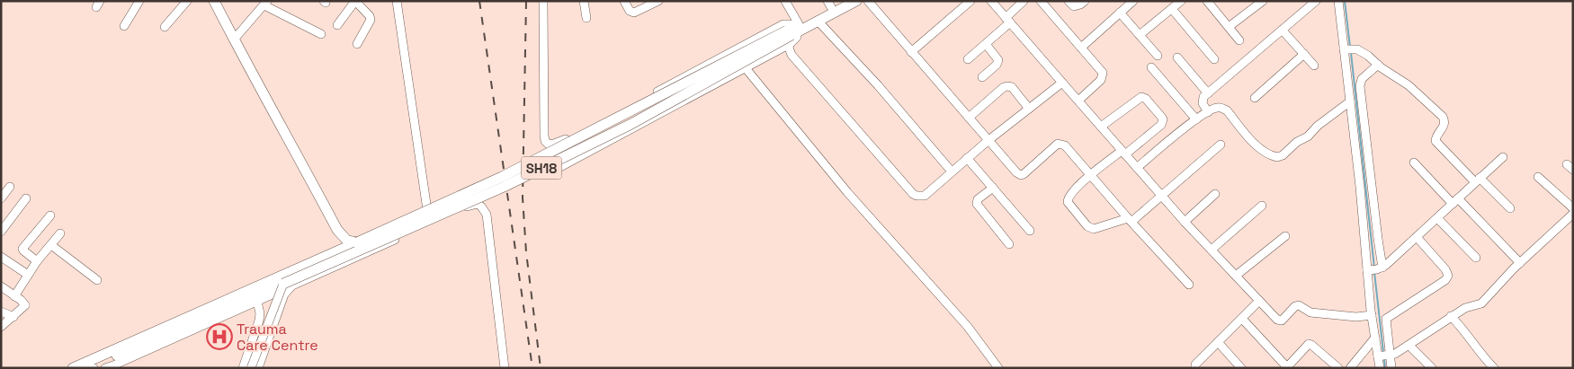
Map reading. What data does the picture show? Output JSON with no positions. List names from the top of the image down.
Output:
{
  "streets": {
    "main road": ["SH18"]
  },
  "places": {
    "hospital": ["Trauma Care Centre"]
  }
}
